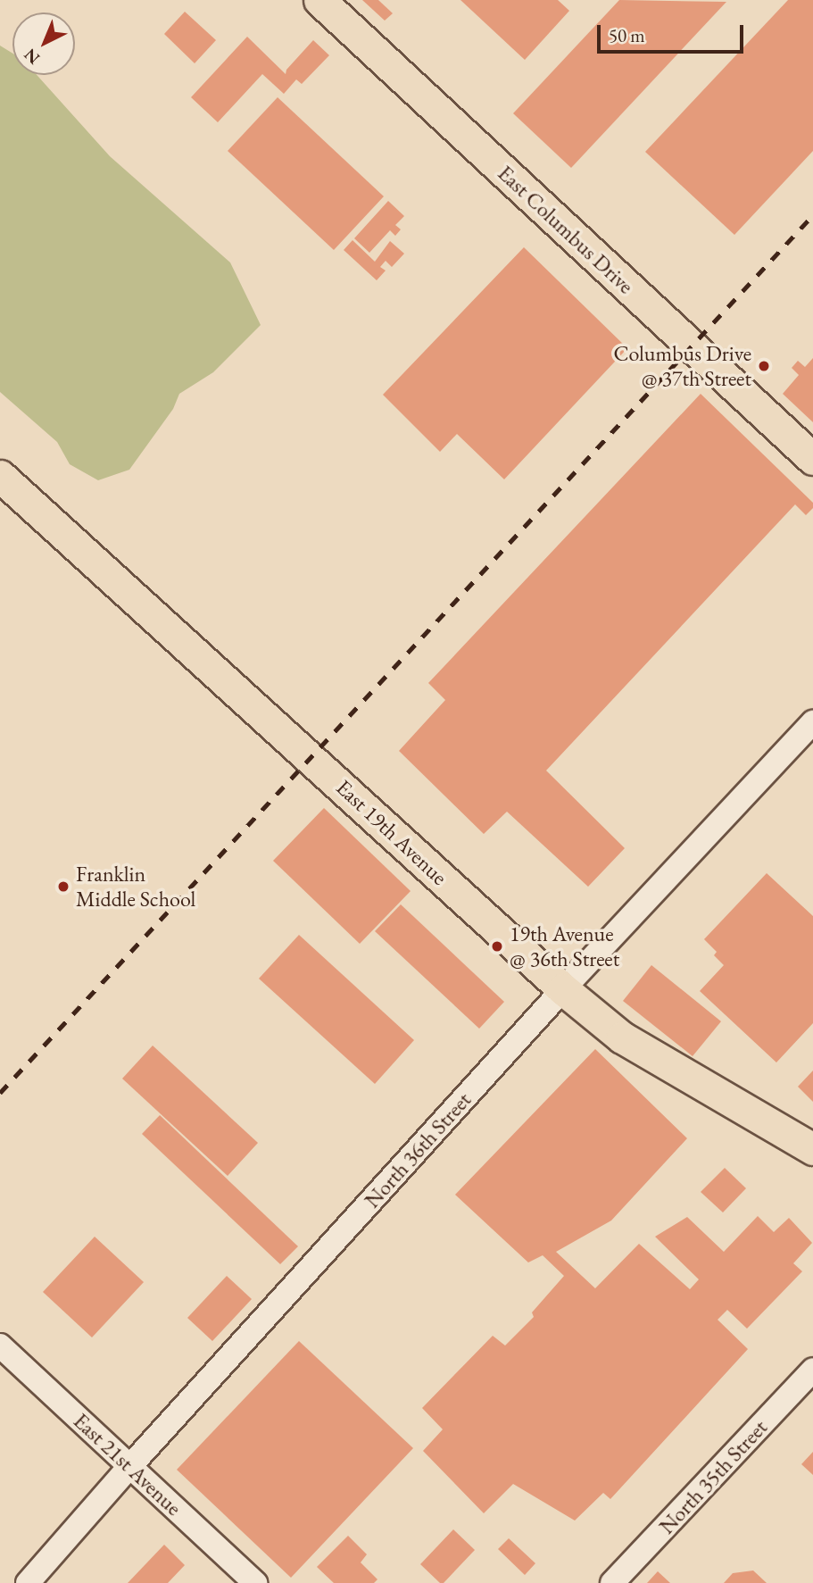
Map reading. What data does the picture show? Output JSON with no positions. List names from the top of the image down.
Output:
{
  "streets": {
    "main road": ["East Columbus Drive", "East 19th Avenue"],
    "street": ["North 36th Street", "East 21st Avenue", "North 35th Street"]
  },
  "crossings": [
    ["East 19th Avenue", "North 36th Street"],
    ["North 36th Street", "East 21st Avenue"]
  ],
  "places": ["Columbus Drive @ 37th Street", "Franklin Middle School", "19th Avenue @ 36th Street"],
  "scale_bar": "50 m",
  "north": "bottom left"
}
